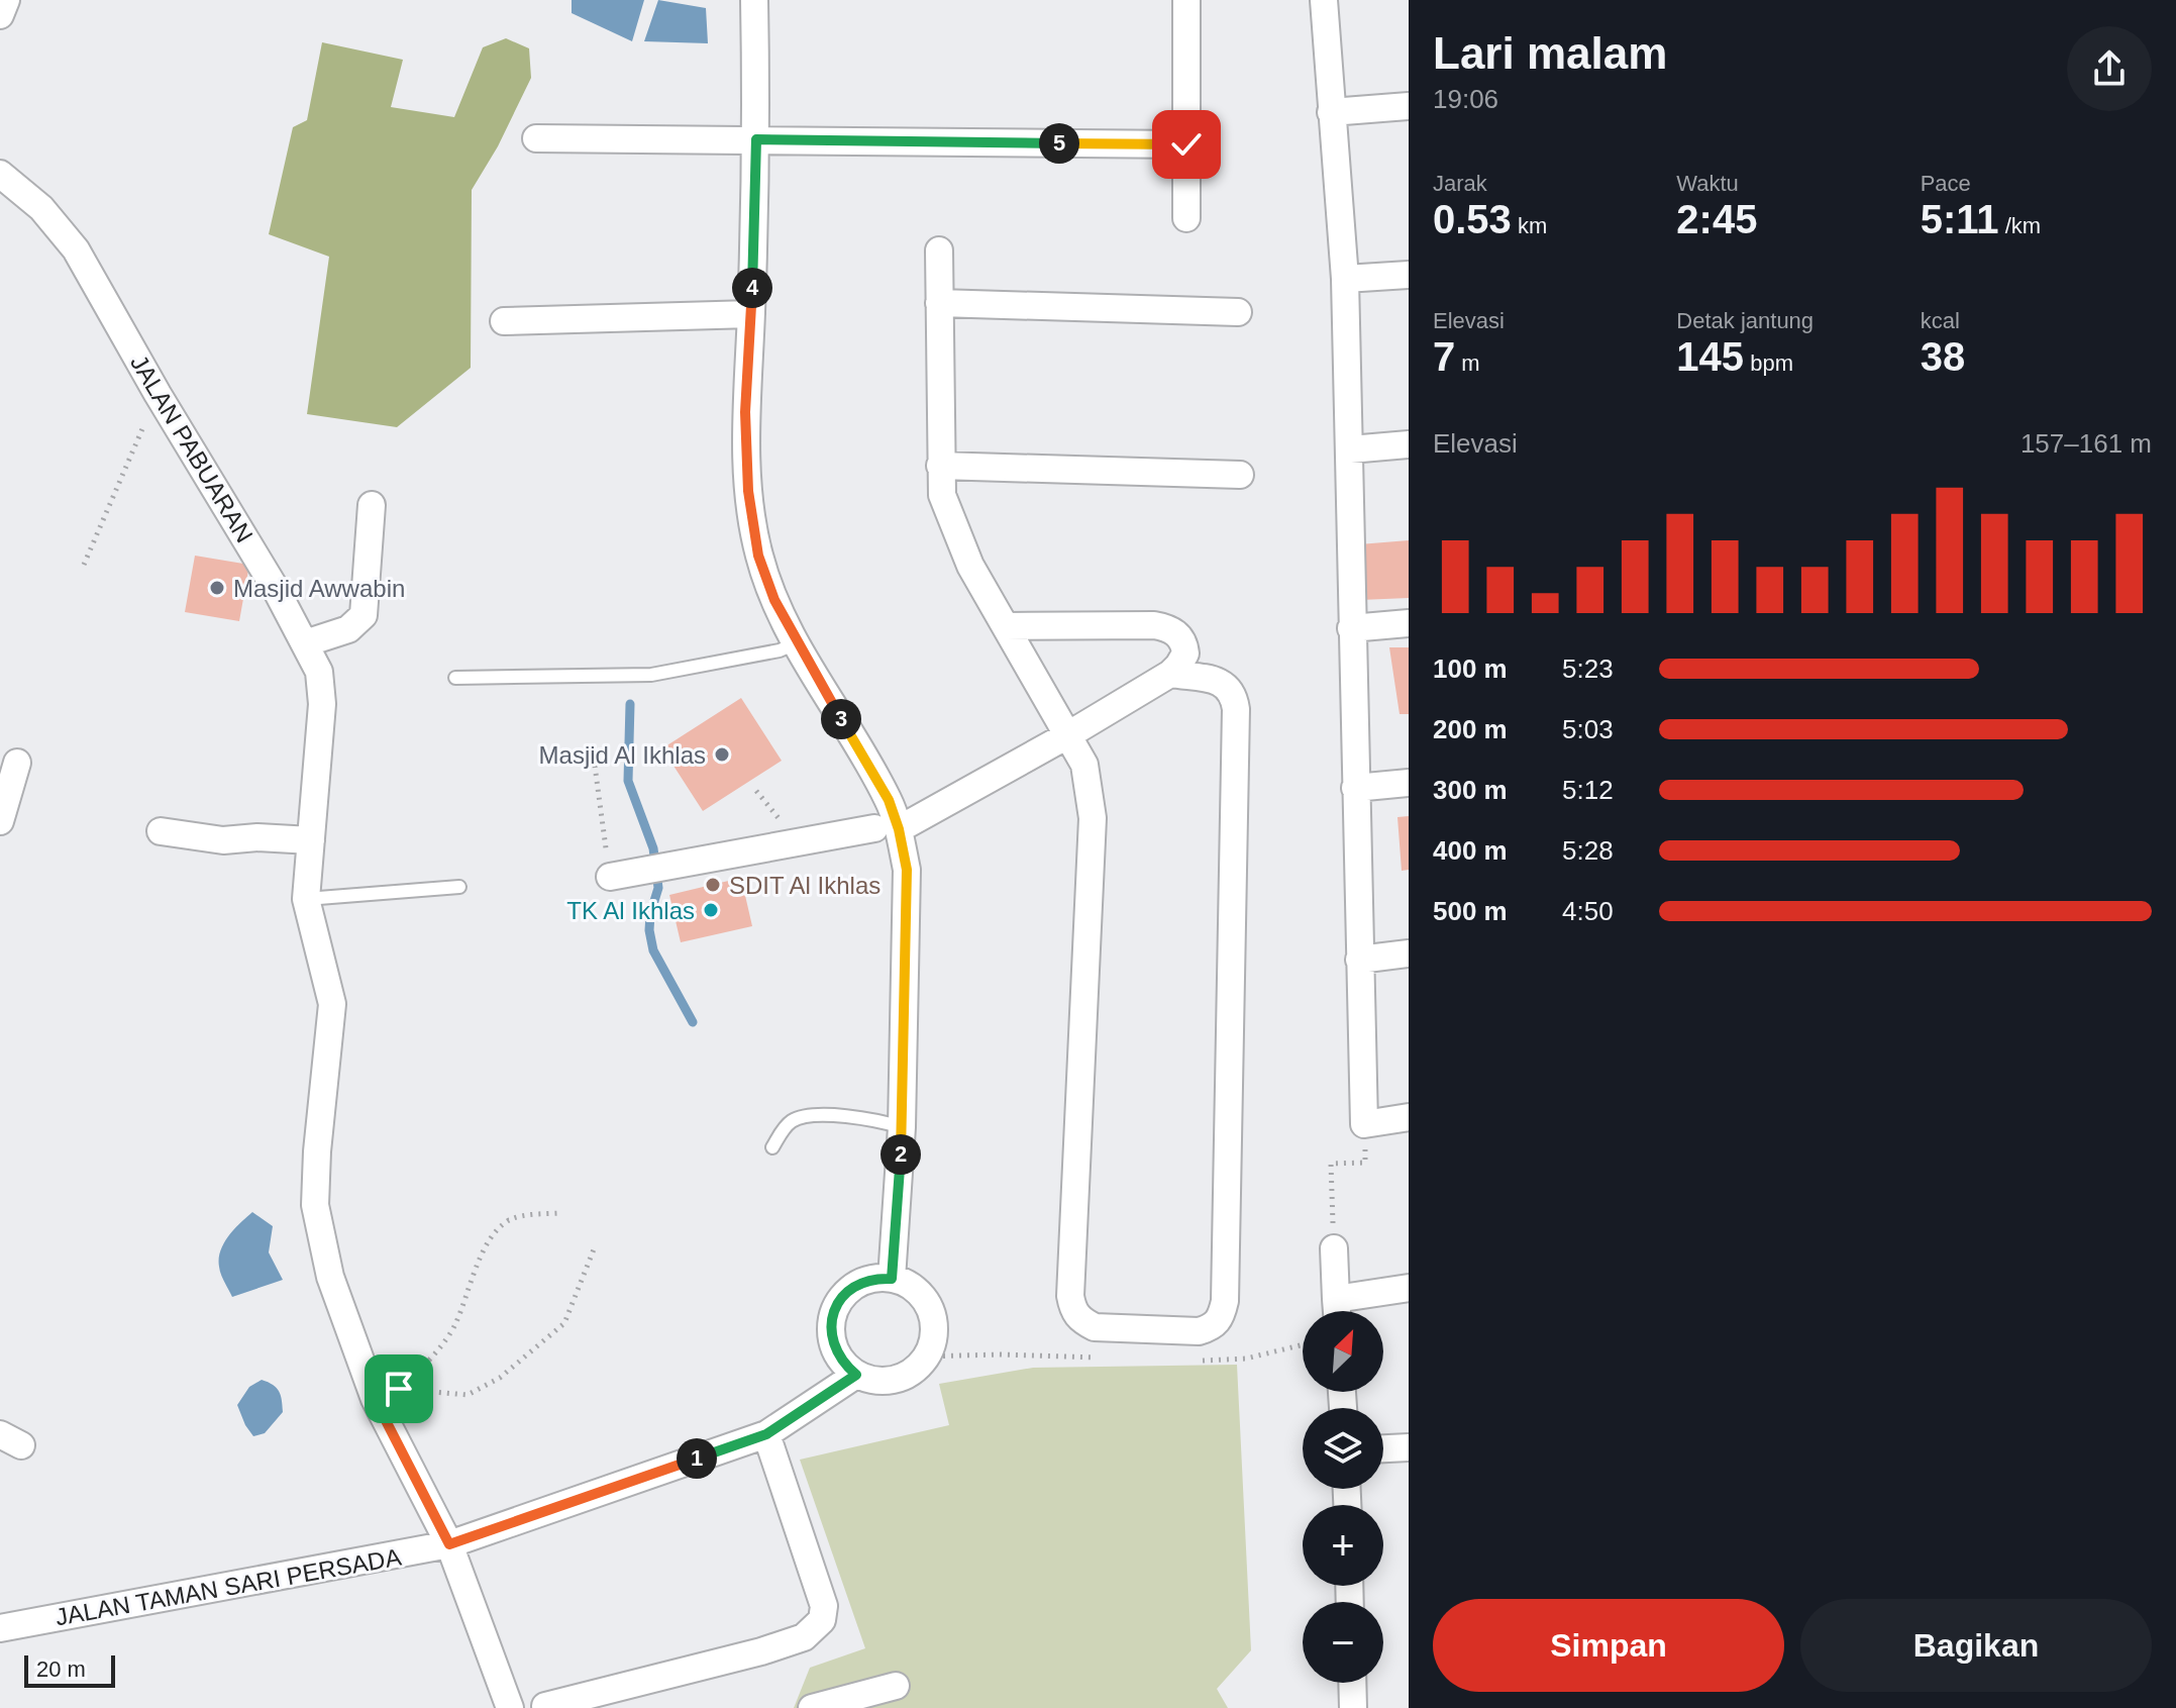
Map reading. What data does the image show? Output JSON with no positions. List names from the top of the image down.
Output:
{
  "streets": {
    "street": ["JALAN PABUARAN", "JALAN TAMAN SARI PERSADA"]
  },
  "crossings": [
    ["JALAN PABUARAN", "JALAN TAMAN SARI PERSADA"]
  ],
  "places": [
    "Masjid Awwabin",
    "Masjid Al Ikhlas",
    "SDIT Al Ikhlas",
    "TK Al Ikhlas"
  ],
  "scale_bar": "20 m",
  "north": "top right",
  "page": {
    "heading": ["Lari malam", "19:06"],
    "pins": [
      "5",
      "4",
      "3",
      "2",
      "1"
    ],
    "stats": [
      ["Jarak", "0.53 km"],
      ["Waktu", "2:45"],
      ["Pace", "5:11 /km"],
      ["Elevasi", "7 m"],
      ["Detak jantung", "145 bpm"],
      ["kcal", "38"]
    ],
    "chart": ["Elevasi", "157–161 m"],
    "list": [
      {
        "name": "100 m",
        "note": "5:23"
      },
      {
        "name": "200 m",
        "note": "5:03"
      },
      {
        "name": "300 m",
        "note": "5:12"
      },
      {
        "name": "400 m",
        "note": "5:28"
      },
      {
        "name": "500 m",
        "note": "4:50"
      }
    ],
    "map_buttons": ["+", "−"],
    "buttons": ["Simpan", "Bagikan"],
    "scale": "20 m"
  }
}
